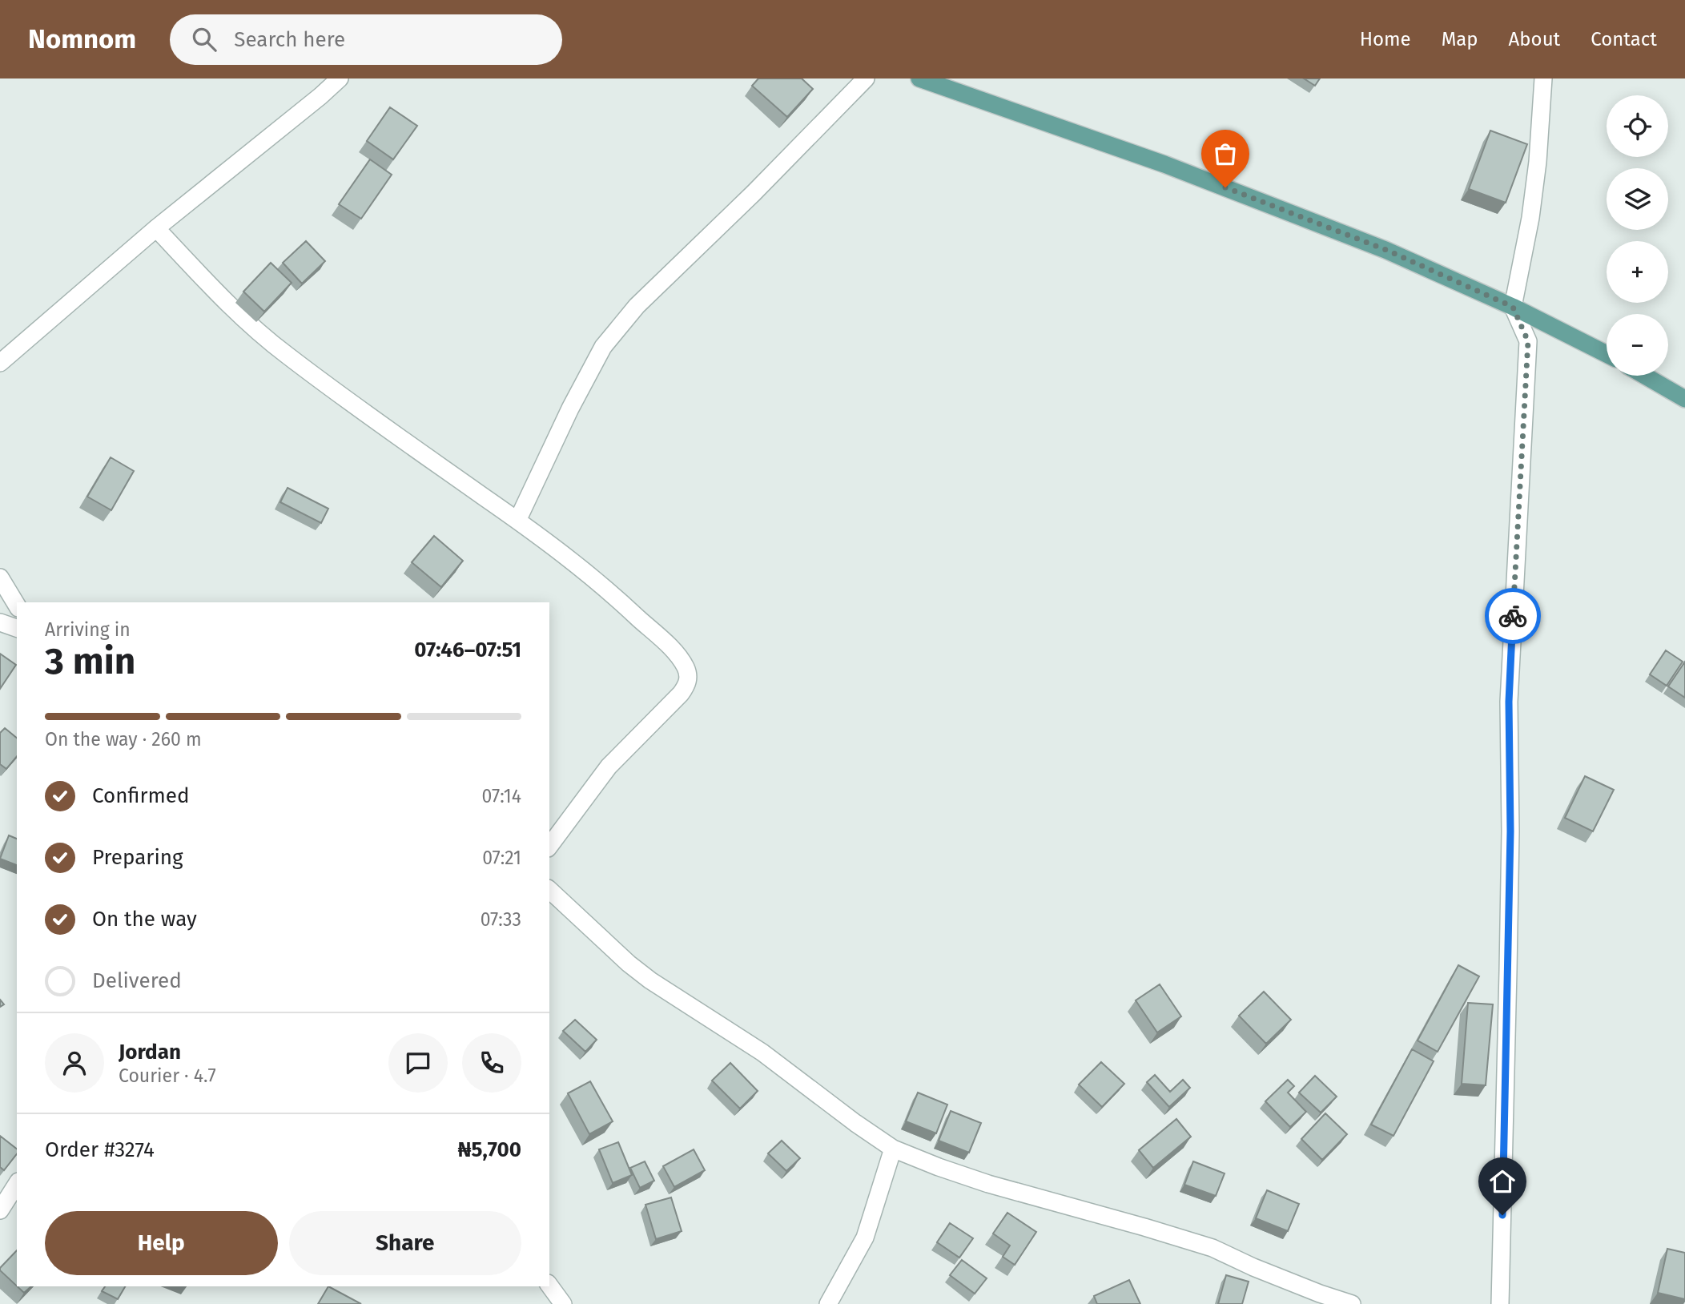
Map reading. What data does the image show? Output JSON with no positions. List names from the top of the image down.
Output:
{
  "page": {
    "header": "Nomnom",
    "search": "Search here",
    "nav": [
      "Home",
      "Map",
      "About",
      "Contact"
    ],
    "map_buttons": ["+", "−"],
    "heading": ["3 min", "Arriving in", "07:46–07:51"],
    "panel": [
      "Jordan",
      "Courier · 4.7",
      "Order #3274",
      "₦5,700"
    ],
    "bar": "On the way · 260 m",
    "list": [
      ["Confirmed", "07:14"],
      ["Preparing", "07:21"],
      ["On the way", "07:33"],
      "Delivered"
    ],
    "buttons": ["Help", "Share"]
  }
}
